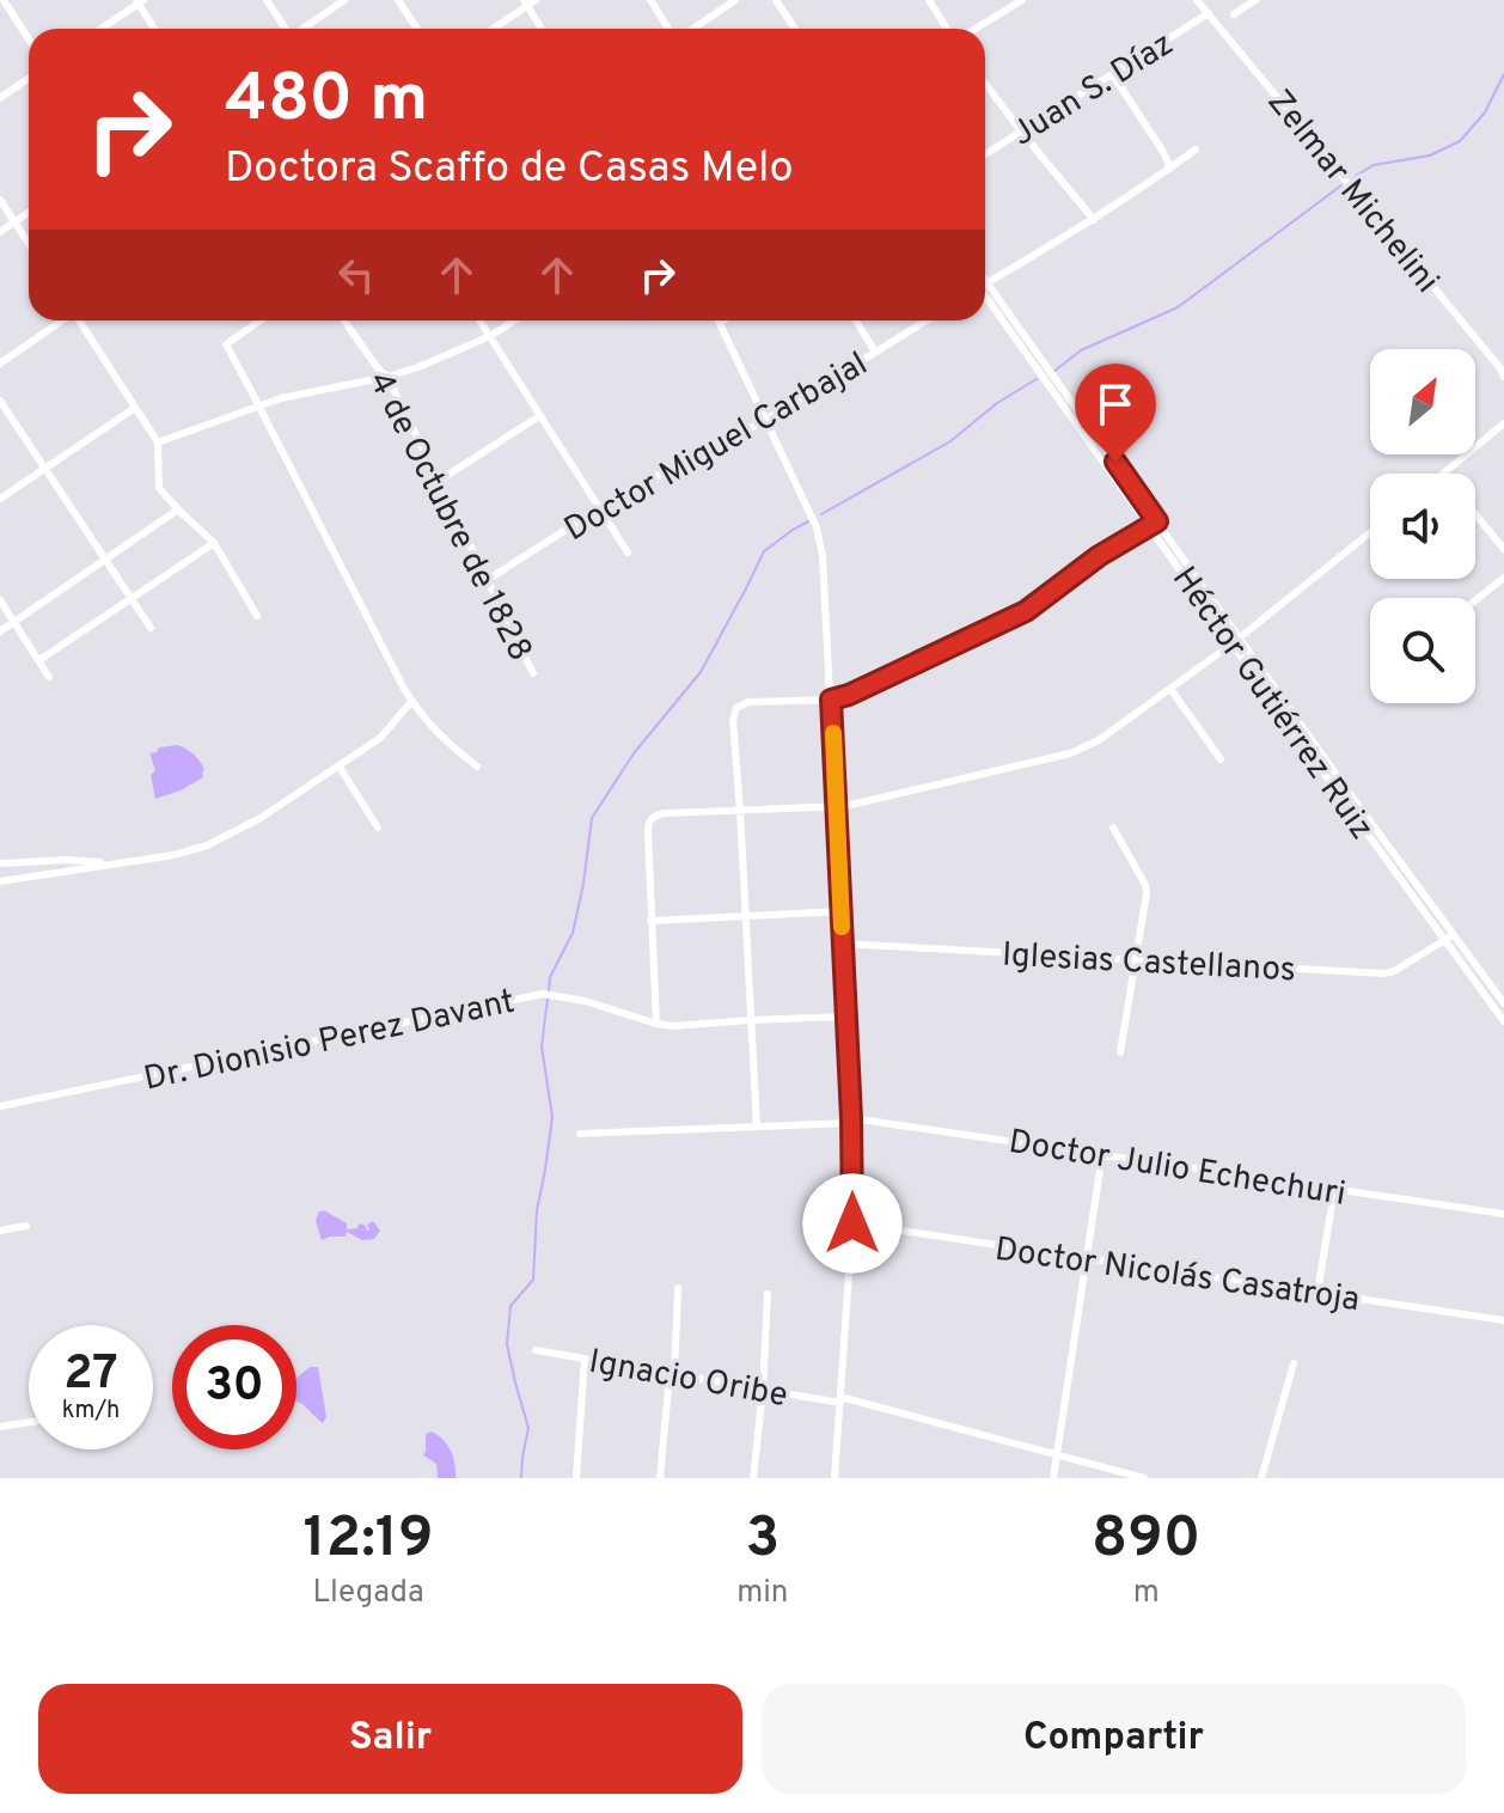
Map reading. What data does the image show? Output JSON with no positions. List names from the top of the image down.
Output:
{
  "streets": {
    "street": [
      "Juan S. Díaz",
      "Zelmar Michelini",
      "Doctor Miguel Carbajal",
      "4 de Octubre de 1828",
      "Héctor Gutiérrez Ruiz",
      "Iglesias Castellanos",
      "Dr. Dionisio Perez Davant",
      "Doctor Julio Echechuri",
      "Doctor Nicolás Casatroja",
      "Ignacio Oribe"
    ]
  },
  "crossings": [
    ["Juan S. Díaz", "Zelmar Michelini"],
    ["Doctor Miguel Carbajal", "4 de Octubre de 1828"],
    ["Héctor Gutiérrez Ruiz", "Iglesias Castellanos"]
  ],
  "north": "top right",
  "page": {
    "turn": ["480 m", "Doctora Scaffo de Casas Melo"],
    "speed": "27 km/h",
    "limit": "30",
    "eta": [
      "12:19",
      "Llegada",
      "3",
      "min",
      "890",
      "m"
    ],
    "buttons": ["Salir", "Compartir"]
  }
}
